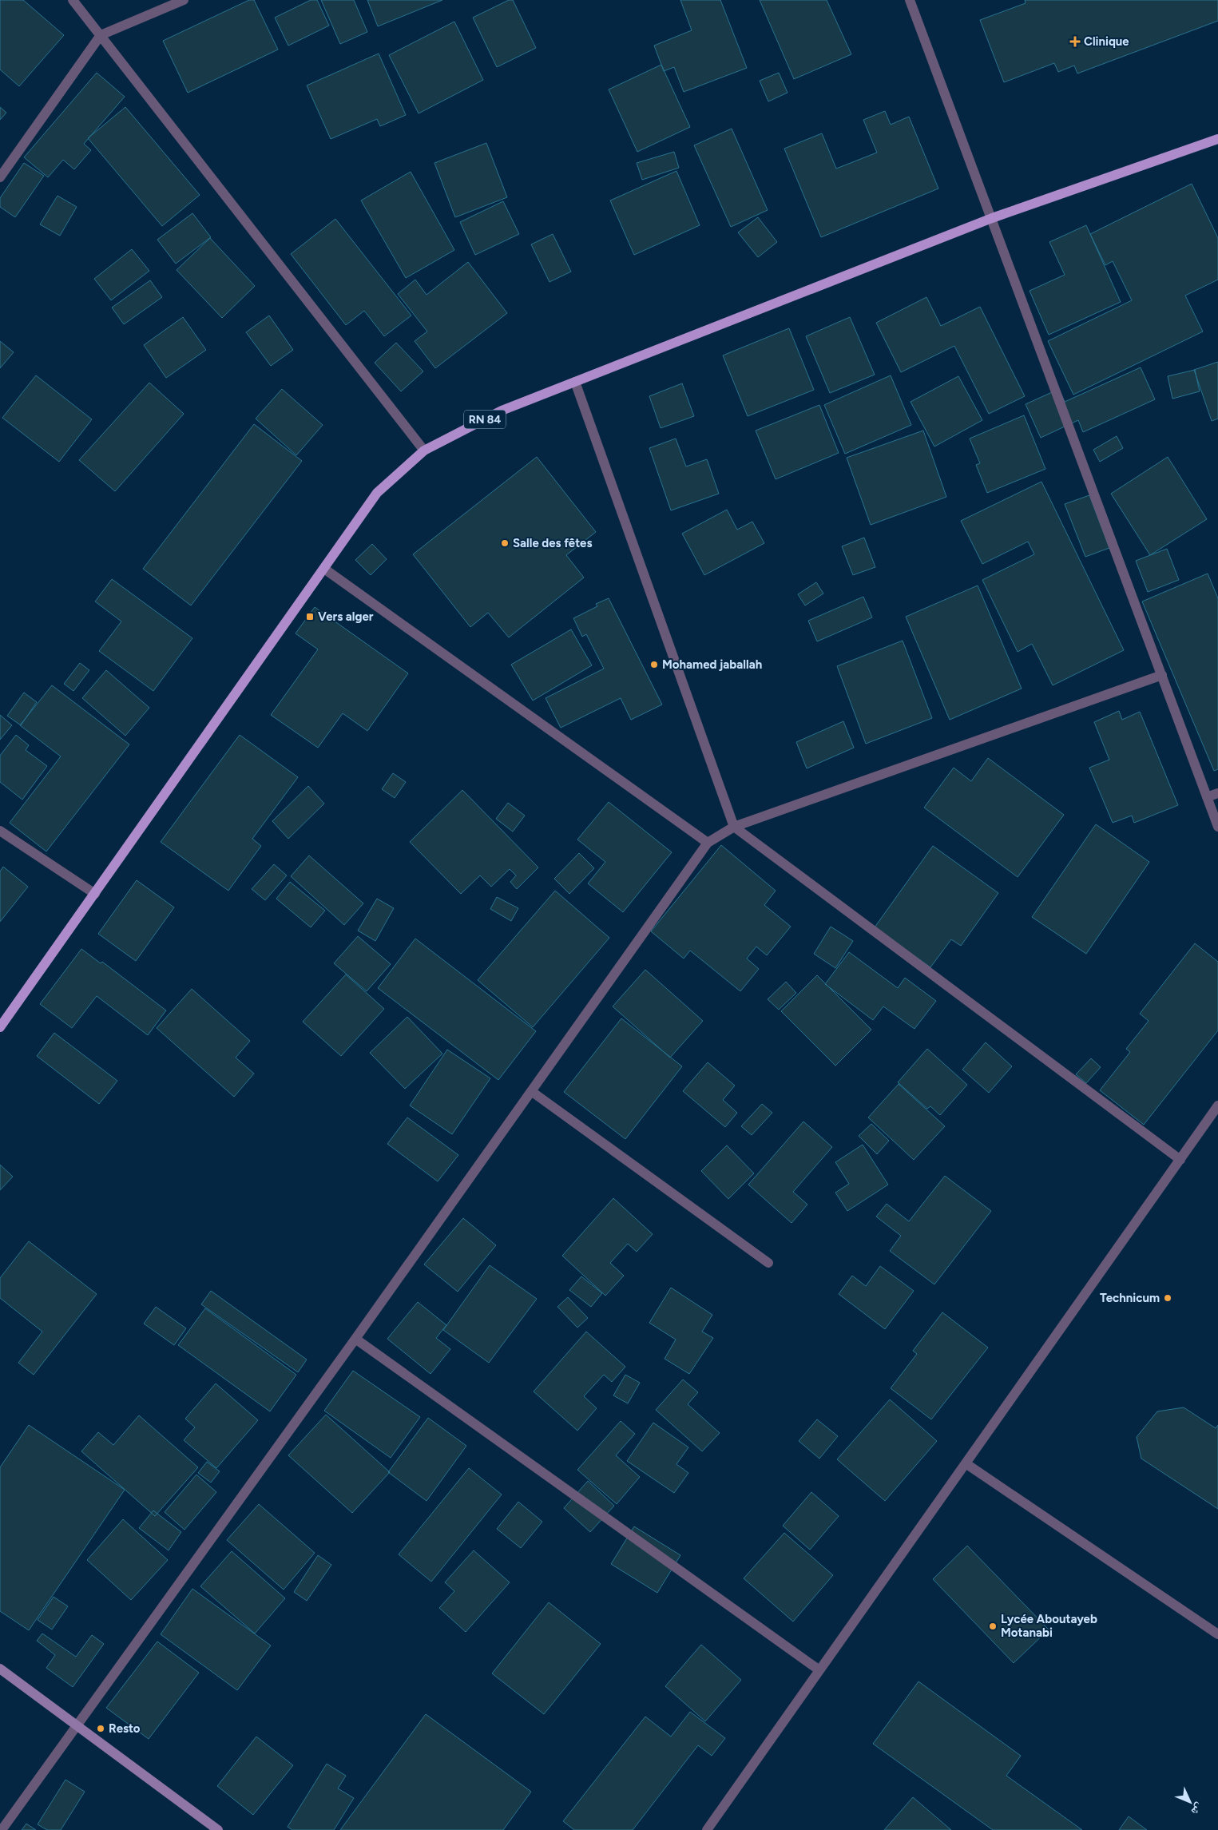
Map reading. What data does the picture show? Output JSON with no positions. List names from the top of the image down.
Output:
{
  "streets": {
    "main road": ["RN 84"]
  },
  "places": {
    "health": ["Clinique"],
    "other": [
      "Salle des fêtes",
      "Mohamed jaballah",
      "Technicum",
      "Lycée Aboutayeb Motanabi",
      "Resto"
    ],
    "transit": ["Vers alger"]
  },
  "north": "bottom right"
}
